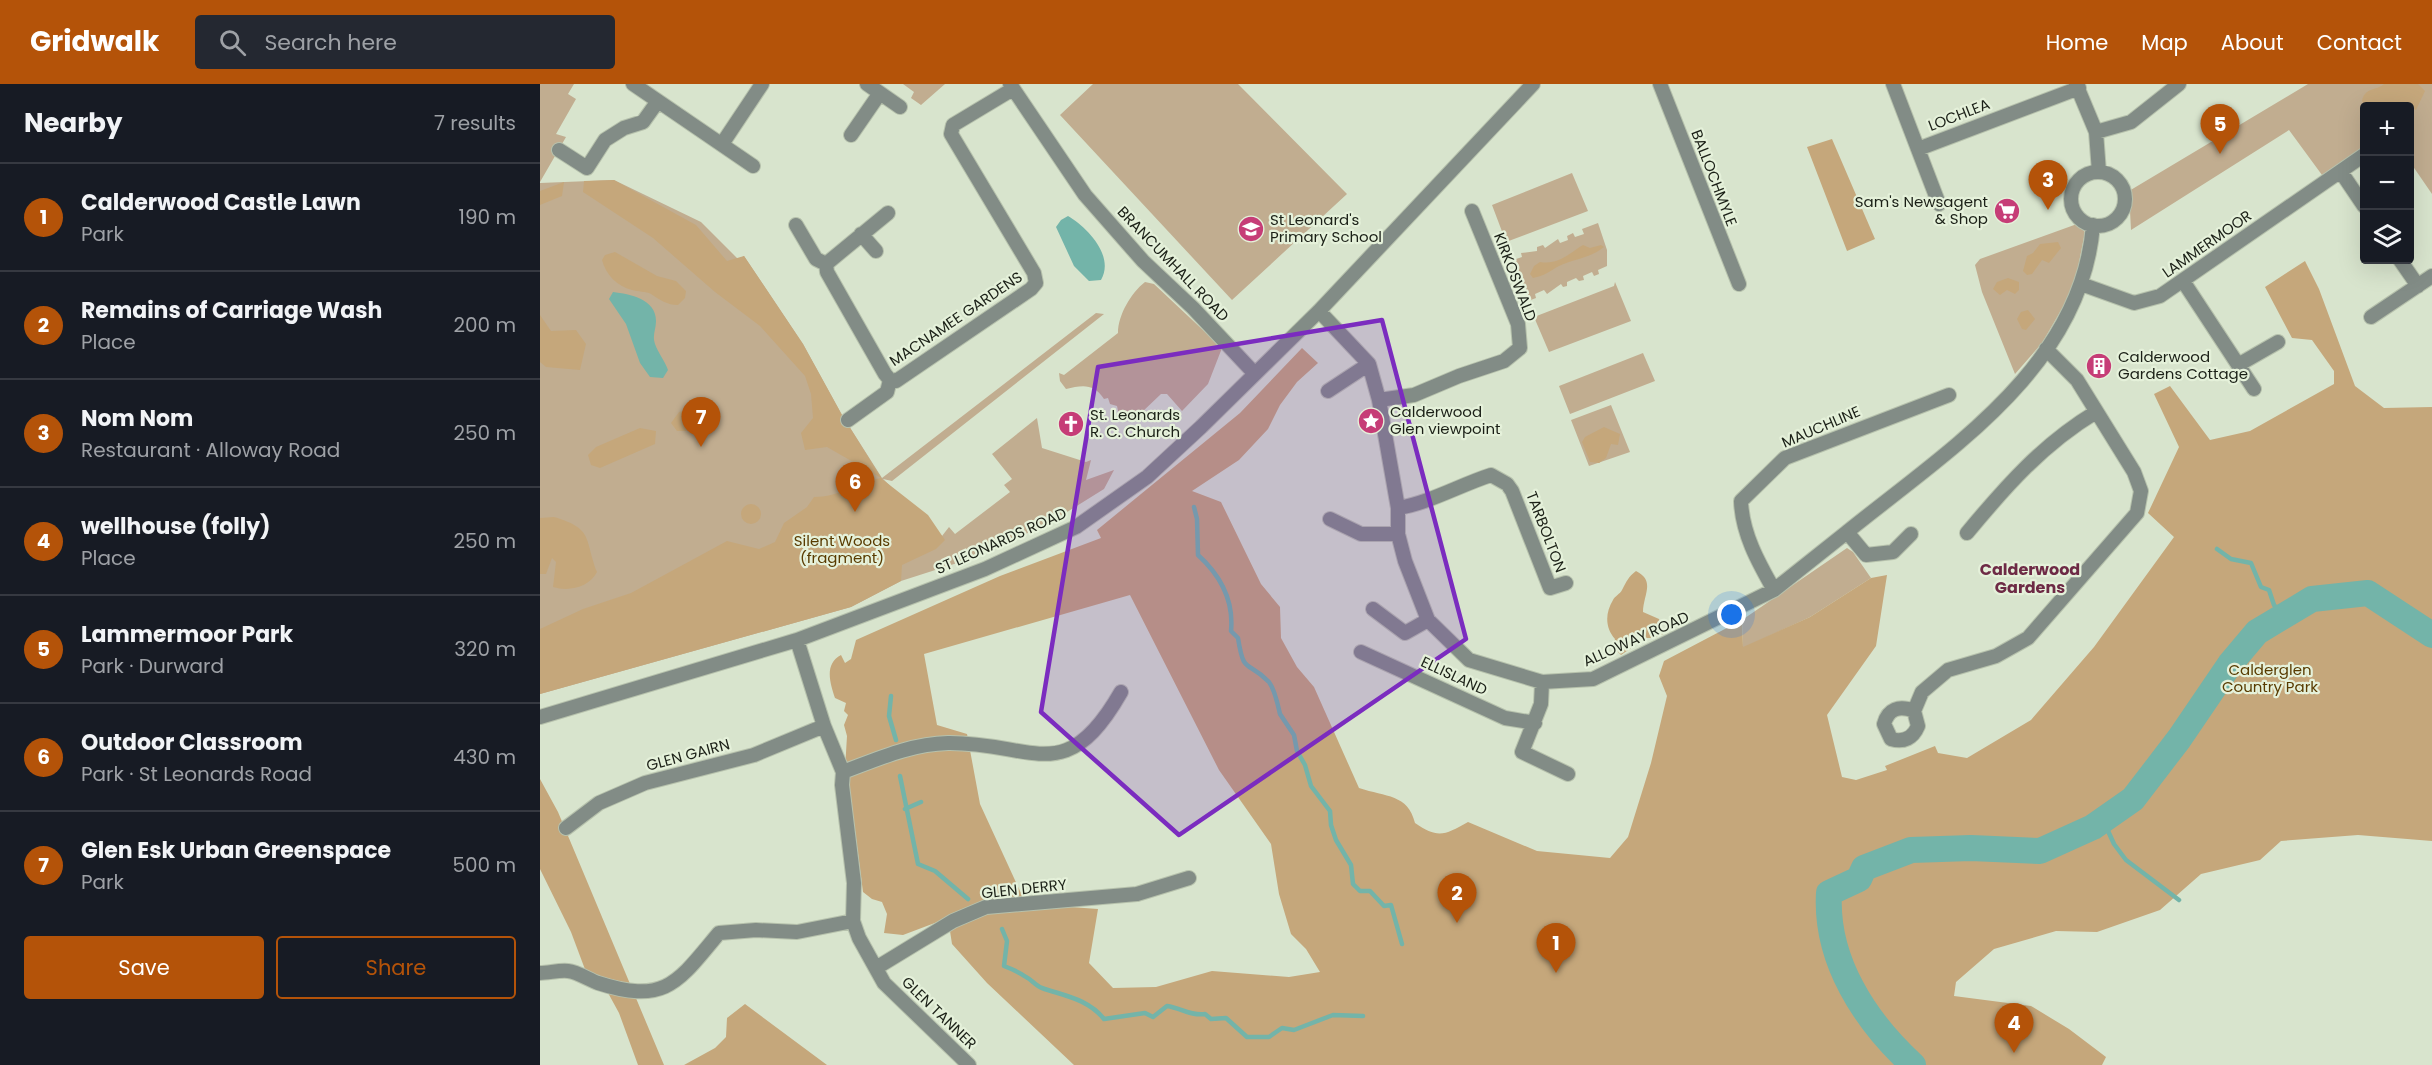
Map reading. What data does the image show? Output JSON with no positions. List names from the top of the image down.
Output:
{
  "streets": {
    "street": [
      "LOCHLEA",
      "BALLOCHMYLE",
      "LAMMERMOOR",
      "BRANCUMHALL ROAD",
      "KIRKOSWALD",
      "MACNAMEE GARDENS",
      "MAUCHLINE",
      "TARBOLTON",
      "ST LEONARDS ROAD",
      "ALLOWAY ROAD",
      "ELLISLAND",
      "GLEN GAIRN",
      "GLEN DERRY",
      "GLEN TANNER"
    ]
  },
  "crossings": [
    ["LAMMERMOOR", "ALLOWAY ROAD"],
    ["BRANCUMHALL ROAD", "MACNAMEE GARDENS"],
    ["BRANCUMHALL ROAD", "ST LEONARDS ROAD"],
    ["KIRKOSWALD", "ALLOWAY ROAD"],
    ["MAUCHLINE", "ALLOWAY ROAD"],
    ["TARBOLTON", "ALLOWAY ROAD"],
    ["ST LEONARDS ROAD", "ALLOWAY ROAD"],
    ["GLEN DERRY", "GLEN TANNER"]
  ],
  "districts": ["Calderwood Gardens"],
  "parks": ["Silent Woods (fragment)", "Calderglen Country Park"],
  "places": {
    "supermarket": ["Sam's Newsagent & Shop"],
    "school or university": ["St Leonard's Primary School"],
    "building": ["Calderwood Gardens Cottage"],
    "place": ["Calderwood Glen viewpoint"],
    "church": ["St. Leonards R. C. Church"]
  },
  "page": {
    "header": "Gridwalk",
    "search": "Search here",
    "nav": [
      "Home",
      "Map",
      "About",
      "Contact"
    ],
    "heading": ["Nearby", "7 results"],
    "map_buttons": ["+", "−"],
    "pins": [
      "5",
      "3",
      "7",
      "6",
      "2",
      "1",
      "4"
    ],
    "list": [
      {
        "mark": "1",
        "name": "Calderwood Castle Lawn",
        "note": "Park",
        "value": "190 m"
      },
      {
        "mark": "2",
        "name": "Remains of Carriage Wash",
        "note": "Place",
        "value": "200 m"
      },
      {
        "mark": "3",
        "name": "Nom Nom",
        "note": "Restaurant · Alloway Road",
        "value": "250 m"
      },
      {
        "mark": "4",
        "name": "wellhouse (folly)",
        "note": "Place",
        "value": "250 m"
      },
      {
        "mark": "5",
        "name": "Lammermoor Park",
        "note": "Park · Durward",
        "value": "320 m"
      },
      {
        "mark": "6",
        "name": "Outdoor Classroom",
        "note": "Park · St Leonards Road",
        "value": "430 m"
      },
      {
        "mark": "7",
        "name": "Glen Esk Urban Greenspace",
        "note": "Park",
        "value": "500 m"
      }
    ],
    "buttons": ["Save", "Share"]
  }
}
